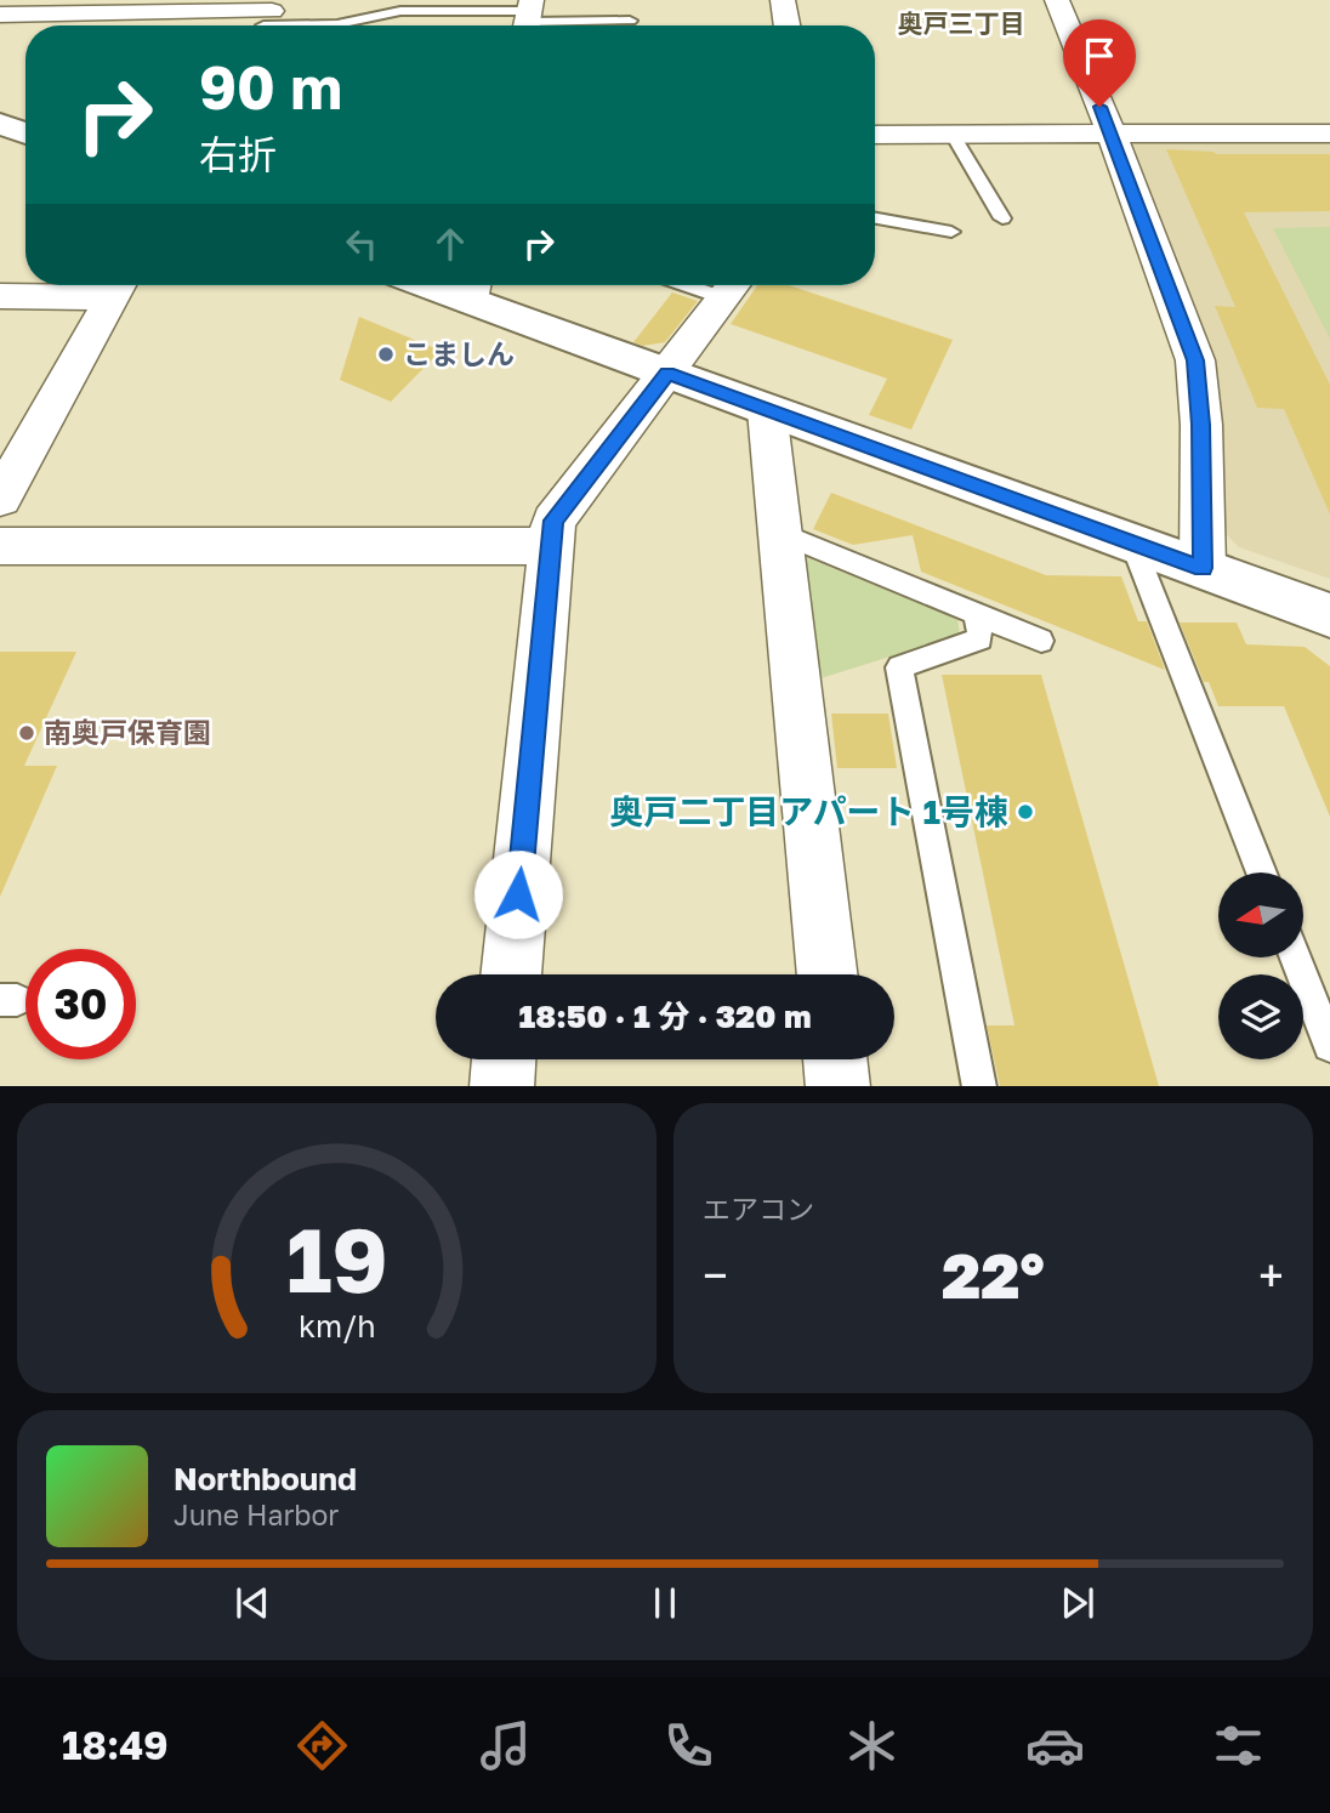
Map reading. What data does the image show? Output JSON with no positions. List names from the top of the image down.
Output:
{
  "districts": ["奥戸三丁目"],
  "places": ["こましん", "南奥戸保育園", "奥戸二丁目アパート 1号棟"],
  "north": "left",
  "page": {
    "turn": ["90 m", "右折"],
    "limit": "30",
    "trip": "18:50 · 1 分 · 320 m",
    "tile": "エアコン",
    "heat": ["−", "22°", "+"],
    "song": ["Northbound", "June Harbor"],
    "tabs": "18:49",
    "gauge": ["19", "km/h"]
  }
}
